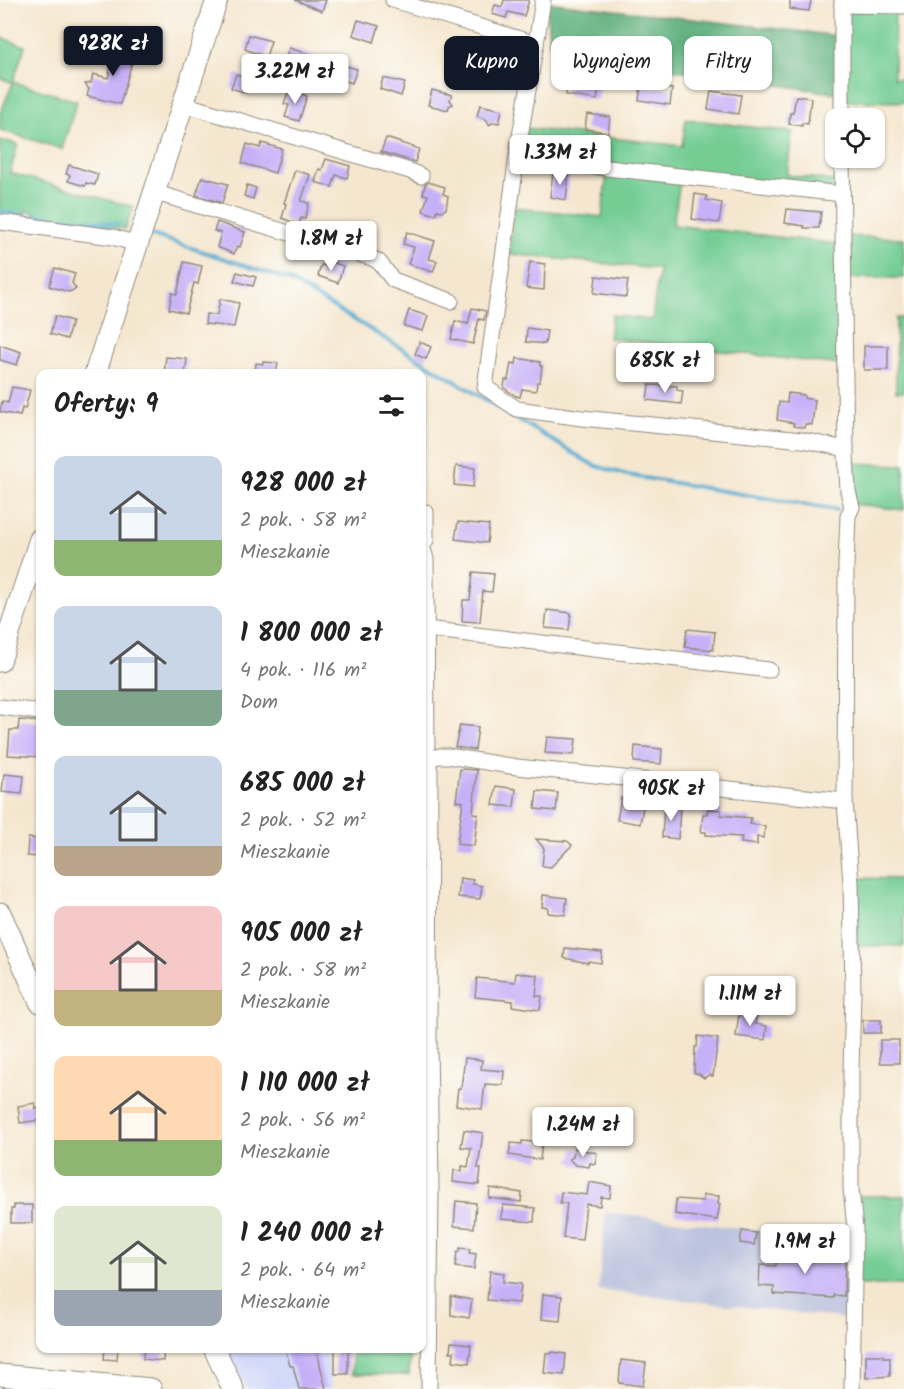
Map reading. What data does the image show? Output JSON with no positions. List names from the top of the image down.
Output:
{
  "page": {
    "price": [
      "928K zł",
      "3.22M zł",
      "1.33M zł",
      "1.8M zł",
      "685K zł",
      "905K zł",
      "1.11M zł",
      "1.24M zł",
      "1.9M zł"
    ],
    "chip": ["Kupno", "Wynajem", "Filtry"],
    "heading": "Oferty: 9",
    "list": [
      {
        "name": "928 000 zł",
        "note": "2 pok. · 58 m² · Mieszkanie"
      },
      {
        "name": "1 800 000 zł",
        "note": "4 pok. · 116 m² · Dom"
      },
      {
        "name": "685 000 zł",
        "note": "2 pok. · 52 m² · Mieszkanie"
      },
      {
        "name": "905 000 zł",
        "note": "2 pok. · 58 m² · Mieszkanie"
      },
      {
        "name": "1 110 000 zł",
        "note": "2 pok. · 56 m² · Mieszkanie"
      },
      {
        "name": "1 240 000 zł",
        "note": "2 pok. · 64 m² · Mieszkanie"
      }
    ]
  }
}
